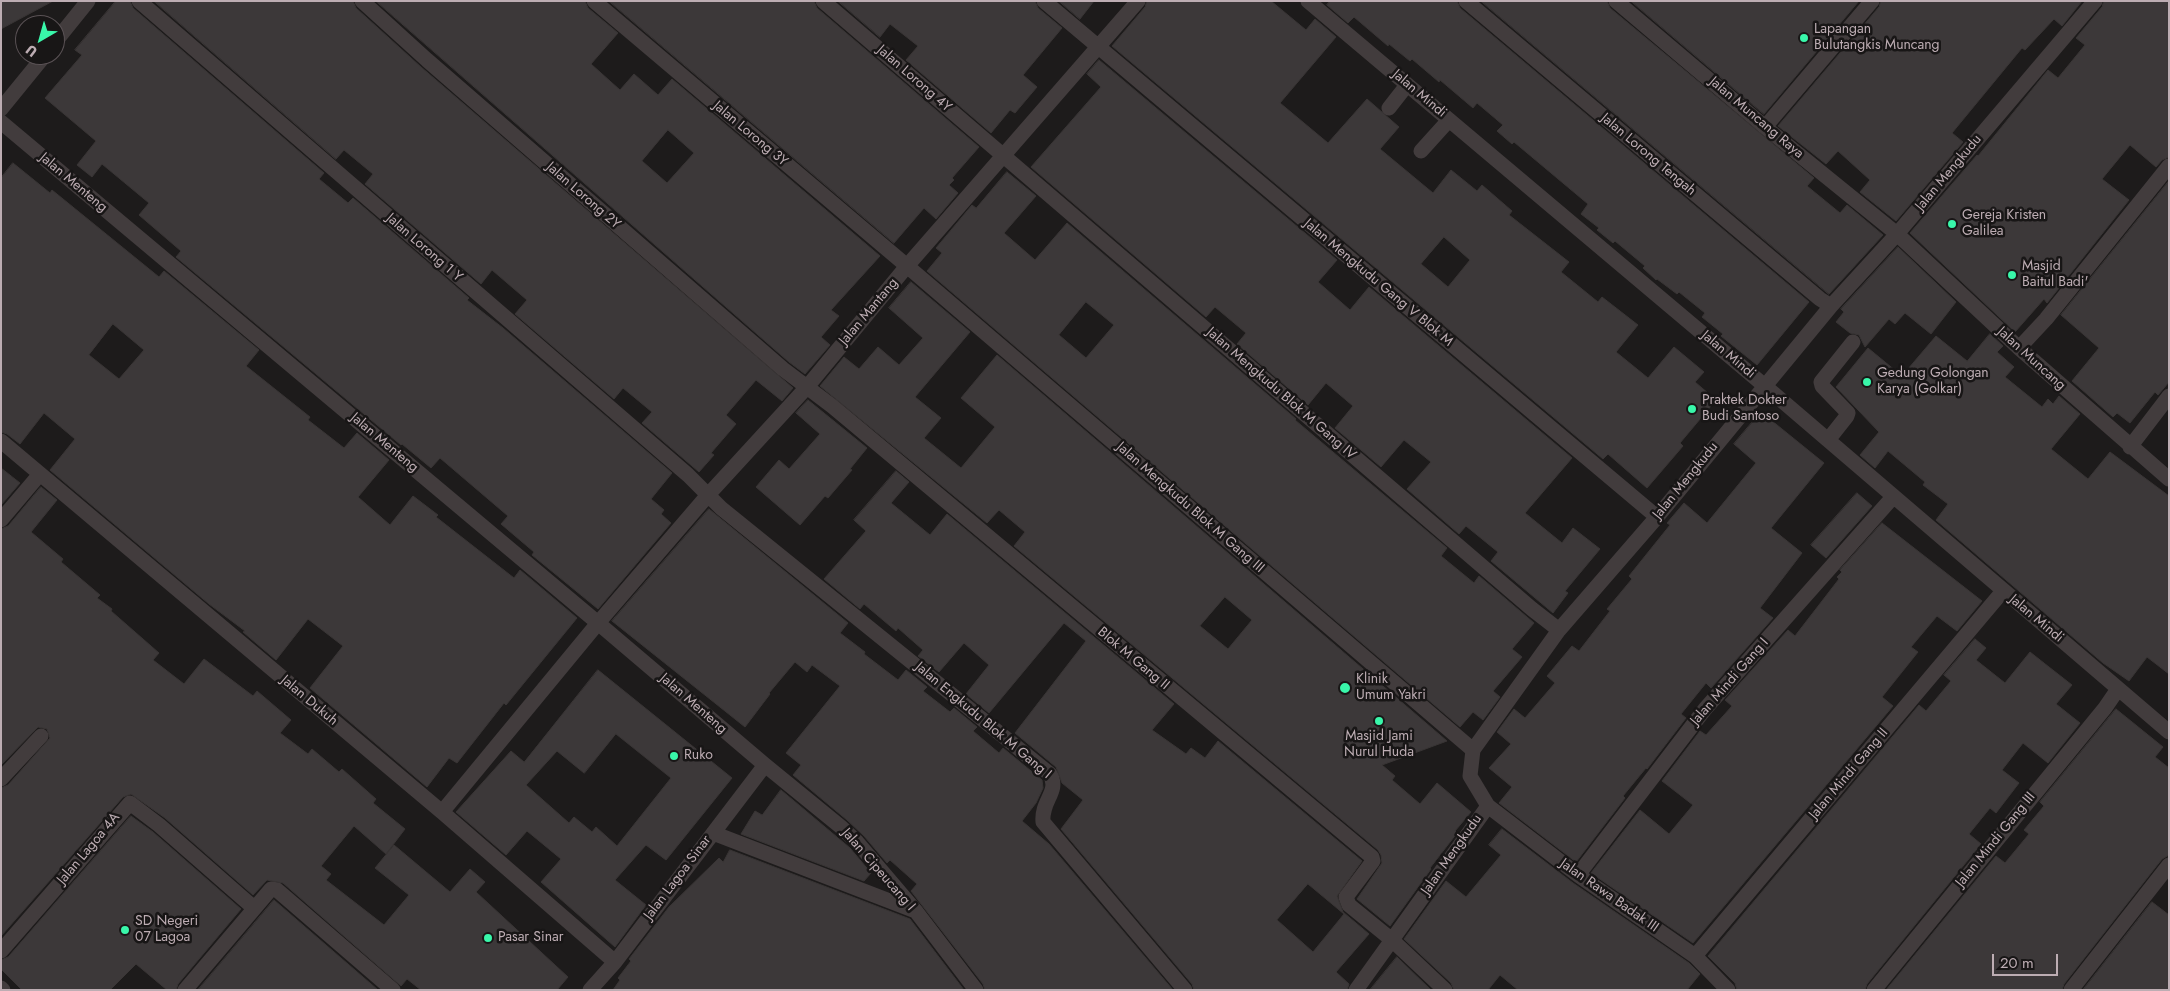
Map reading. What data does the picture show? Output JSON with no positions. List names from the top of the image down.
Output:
{
  "streets": {
    "street": [
      "Jalan Lorong 4Y",
      "Jalan Mindi",
      "Jalan Muncang Raya",
      "Jalan Lorong 3Y",
      "Jalan Lorong Tengah",
      "Jalan Mengkudu",
      "Jalan Menteng",
      "Jalan Lorong 2Y",
      "Jalan Lorong 1 Y",
      "Jalan Mengkudu Gang V Blok M",
      "Jalan Mantang",
      "Jalan Muncang",
      "Jalan Mengkudu Blok M Gang IV",
      "Jalan Mengkudu Blok M Gang III",
      "Blok M Gang II",
      "Jalan Mindi Gang I",
      "Jalan Dukuh",
      "Jalan Engkudu Blok M Gang I",
      "Jalan Mindi Gang II",
      "Jalan Mindi Gang III",
      "Jalan Lagoa 4A",
      "Jalan Cipeucang I",
      "Jalan Lagoa Sinar",
      "Jalan Rawa Badak III"
    ]
  },
  "crossings": [
    ["Jalan Lorong 4Y", "Jalan Mantang"],
    ["Jalan Lorong 4Y", "Jalan Mengkudu Blok M Gang IV"],
    ["Jalan Mindi", "Jalan Mengkudu"],
    ["Jalan Mindi", "Jalan Mindi Gang I"],
    ["Jalan Mindi", "Jalan Mindi Gang II"],
    ["Jalan Mindi", "Jalan Mindi Gang III"],
    ["Jalan Muncang Raya", "Jalan Mengkudu"],
    ["Jalan Muncang Raya", "Jalan Muncang"],
    ["Jalan Lorong 3Y", "Jalan Mantang"],
    ["Jalan Lorong 3Y", "Jalan Mengkudu Blok M Gang III"],
    ["Jalan Lorong Tengah", "Jalan Mengkudu"],
    ["Jalan Mengkudu", "Jalan Mengkudu Gang V Blok M"],
    ["Jalan Mengkudu", "Jalan Muncang"],
    ["Jalan Mengkudu", "Jalan Mengkudu Blok M Gang IV"],
    ["Jalan Mengkudu", "Jalan Mengkudu Blok M Gang III"],
    ["Jalan Mengkudu", "Blok M Gang II"],
    ["Jalan Mengkudu", "Jalan Rawa Badak III"],
    ["Jalan Menteng", "Jalan Mantang"],
    ["Jalan Menteng", "Jalan Cipeucang I"],
    ["Jalan Menteng", "Jalan Lagoa Sinar"],
    ["Jalan Lorong 2Y", "Jalan Mantang"],
    ["Jalan Lorong 2Y", "Blok M Gang II"],
    ["Jalan Lorong 1 Y", "Jalan Mantang"],
    ["Jalan Lorong 1 Y", "Jalan Engkudu Blok M Gang I"],
    ["Jalan Mengkudu Gang V Blok M", "Jalan Mantang"],
    ["Jalan Mantang", "Jalan Mengkudu Blok M Gang IV"],
    ["Jalan Mantang", "Jalan Mengkudu Blok M Gang III"],
    ["Jalan Mantang", "Blok M Gang II"],
    ["Jalan Mantang", "Jalan Dukuh"],
    ["Jalan Mantang", "Jalan Engkudu Blok M Gang I"],
    ["Jalan Mindi Gang I", "Jalan Rawa Badak III"],
    ["Jalan Dukuh", "Jalan Lagoa Sinar"],
    ["Jalan Mindi Gang II", "Jalan Rawa Badak III"],
    ["Jalan Cipeucang I", "Jalan Lagoa Sinar"]
  ],
  "places": [
    "Lapangan Bulutangkis Muncang",
    "Gereja Kristen Galilea",
    "Masjid Baitul Badi'",
    "Gedung Golongan Karya (Golkar)",
    "Praktek Dokter Budi Santoso",
    "Klinik Umum Yakri",
    "Masjid Jami Nurul Huda",
    "Ruko",
    "SD Negeri 07 Lagoa",
    "Pasar Sinar"
  ],
  "scale_bar": "20 m",
  "north": "bottom left"
}
